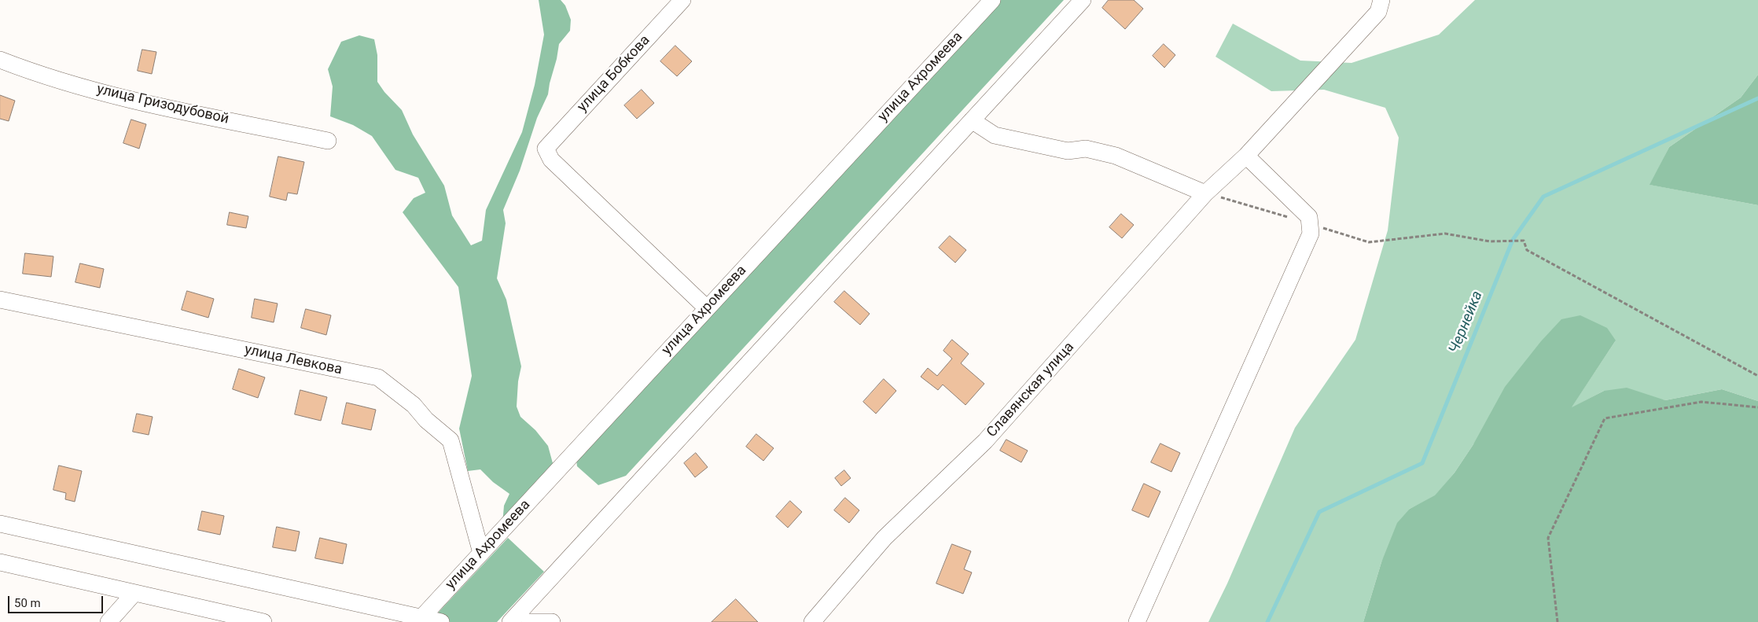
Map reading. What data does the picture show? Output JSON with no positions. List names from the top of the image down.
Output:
{
  "streets": {
    "street": [
      "улица Бобкова",
      "улица Ахромеева",
      "улица Гризодубовой",
      "улица Левкова",
      "Славянская улица"
    ]
  },
  "crossings": [
    ["улица Бобкова", "улица Ахромеева"],
    ["улица Ахромеева", "улица Левкова"]
  ],
  "water": ["Чернейка"],
  "scale_bar": "50 m"
}
